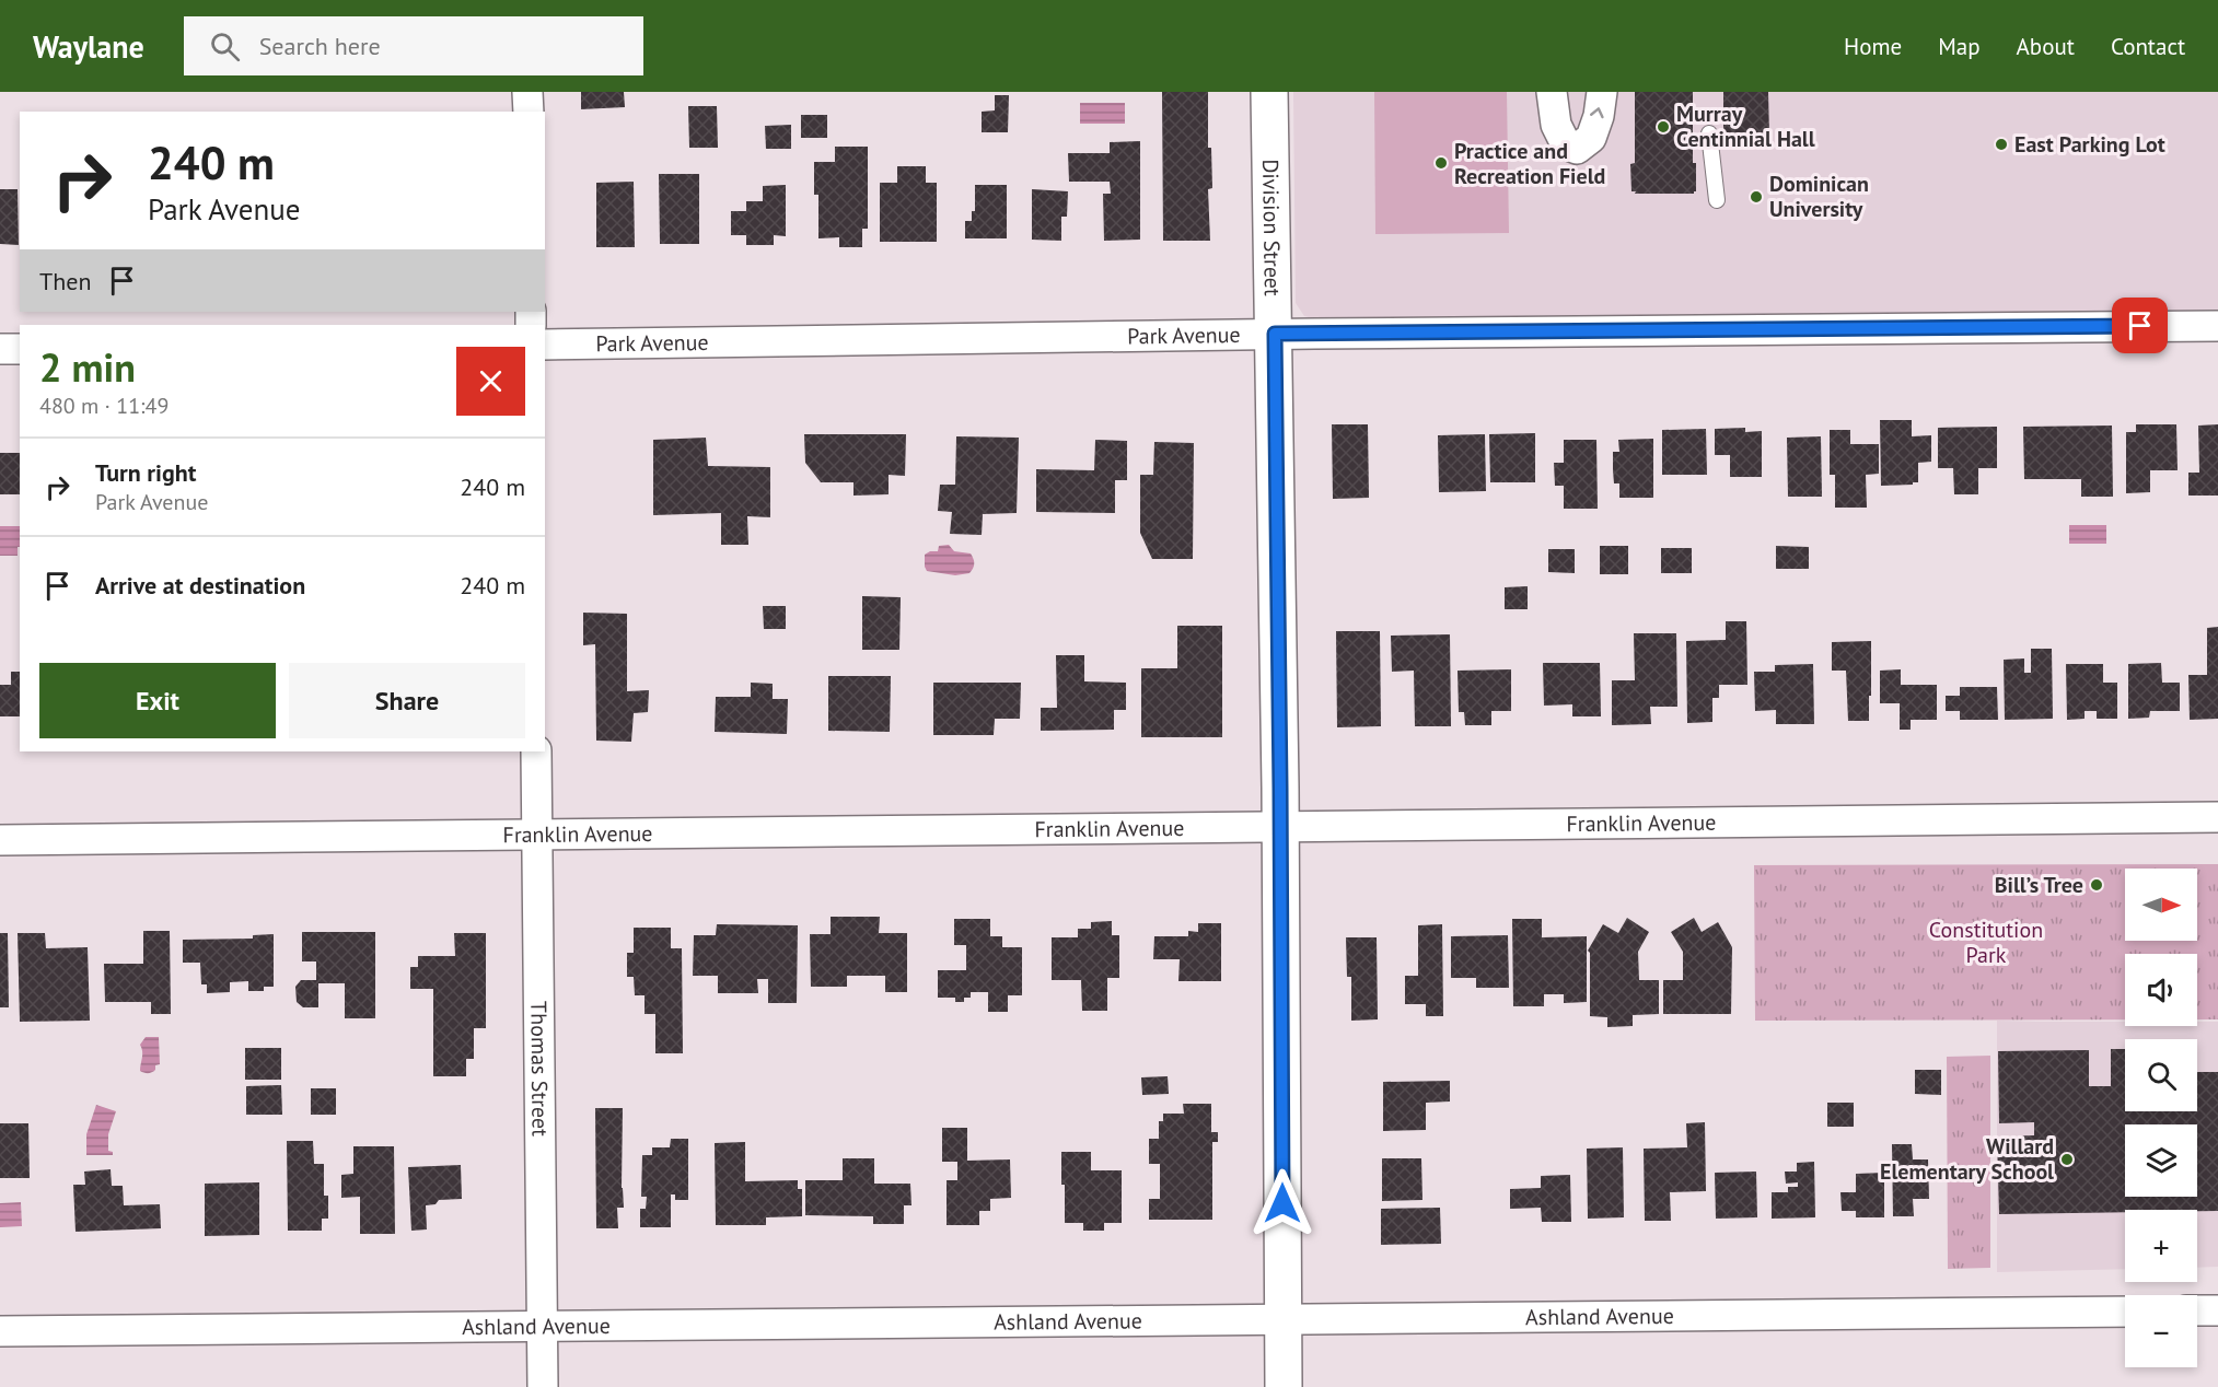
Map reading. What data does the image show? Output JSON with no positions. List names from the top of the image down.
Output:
{
  "streets": {
    "street": [
      "Division Street",
      "Park Avenue",
      "Franklin Avenue",
      "Thomas Street",
      "Ashland Avenue"
    ]
  },
  "crossings": [
    ["Division Street", "Park Avenue"],
    ["Division Street", "Franklin Avenue"],
    ["Division Street", "Ashland Avenue"],
    ["Franklin Avenue", "Thomas Street"],
    ["Thomas Street", "Ashland Avenue"]
  ],
  "parks": ["Constitution Park"],
  "places": [
    "Murray Centinnial Hall",
    "East Parking Lot",
    "Practice and Recreation Field",
    "Dominican University",
    "Bill’s Tree",
    "Willard Elementary School"
  ],
  "north": "right",
  "page": {
    "header": "Waylane",
    "search": "Search here",
    "nav": [
      "Home",
      "Map",
      "About",
      "Contact"
    ],
    "turn": ["240 m", "Park Avenue"],
    "then": "Then",
    "heading": ["2 min", "480 m · 11:49"],
    "list": [
      {
        "name": "Turn right",
        "note": "Park Avenue",
        "value": "240 m"
      },
      {
        "name": "Arrive at destination",
        "value": "240 m"
      }
    ],
    "buttons": ["Exit", "Share"],
    "map_buttons": ["+", "−"]
  }
}
